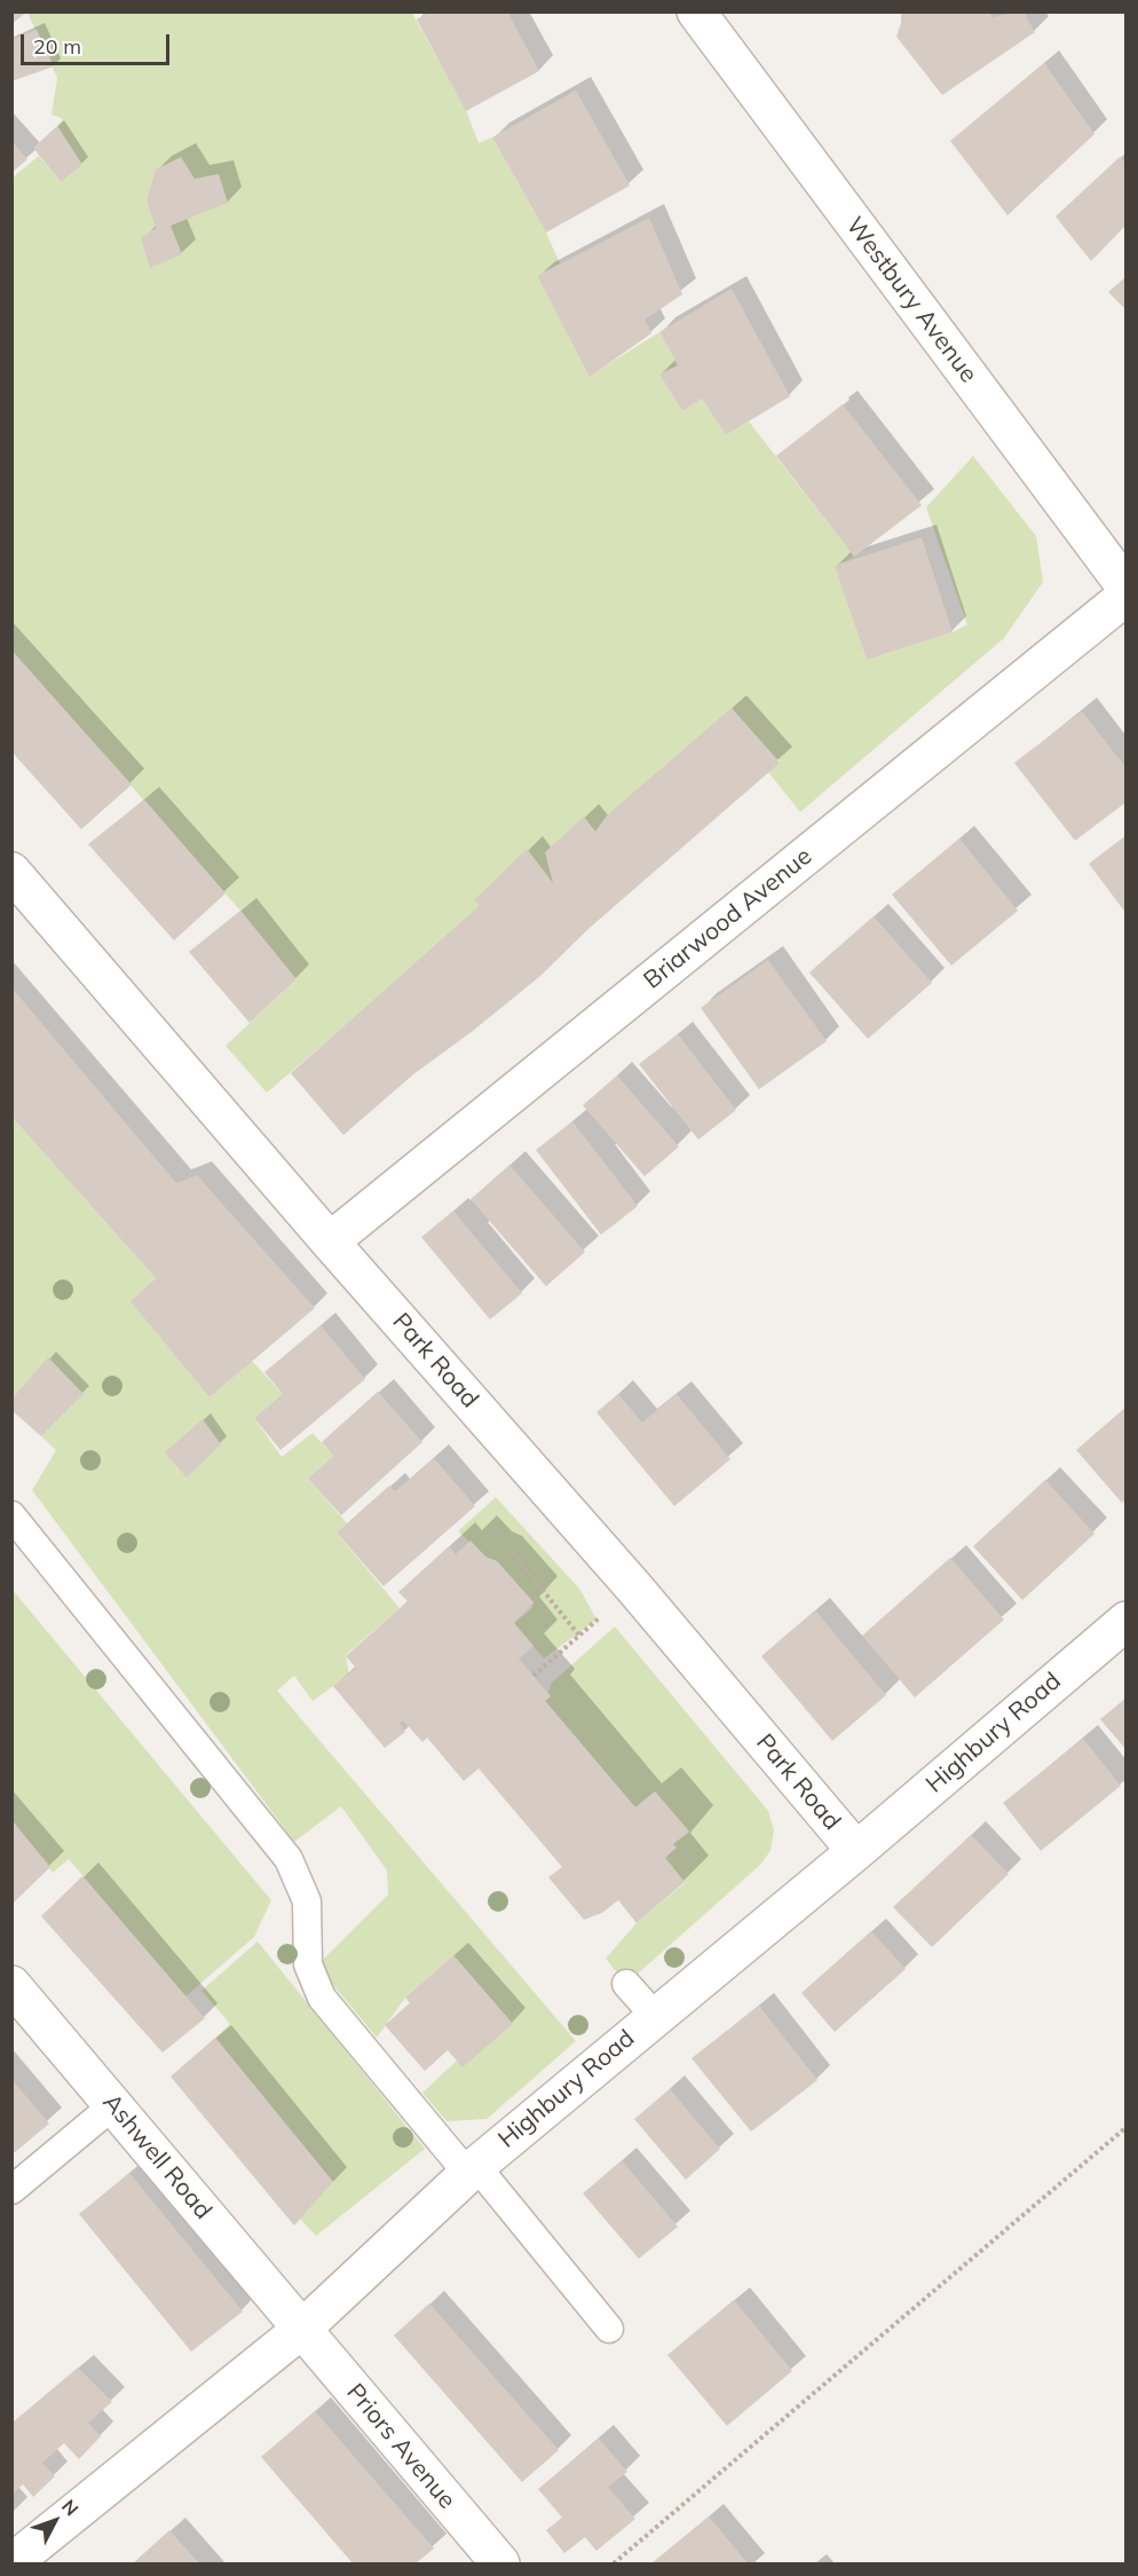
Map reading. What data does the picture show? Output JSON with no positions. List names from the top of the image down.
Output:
{
  "streets": {
    "street": [
      "Westbury Avenue",
      "Briarwood Avenue",
      "Park Road",
      "Highbury Road",
      "Ashwell Road",
      "Priors Avenue"
    ]
  },
  "crossings": [
    ["Briarwood Avenue", "Park Road"],
    ["Park Road", "Highbury Road"],
    ["Highbury Road", "Ashwell Road"],
    ["Highbury Road", "Priors Avenue"],
    ["Ashwell Road", "Priors Avenue"]
  ],
  "scale_bar": "20 m",
  "north": "top right"
}
